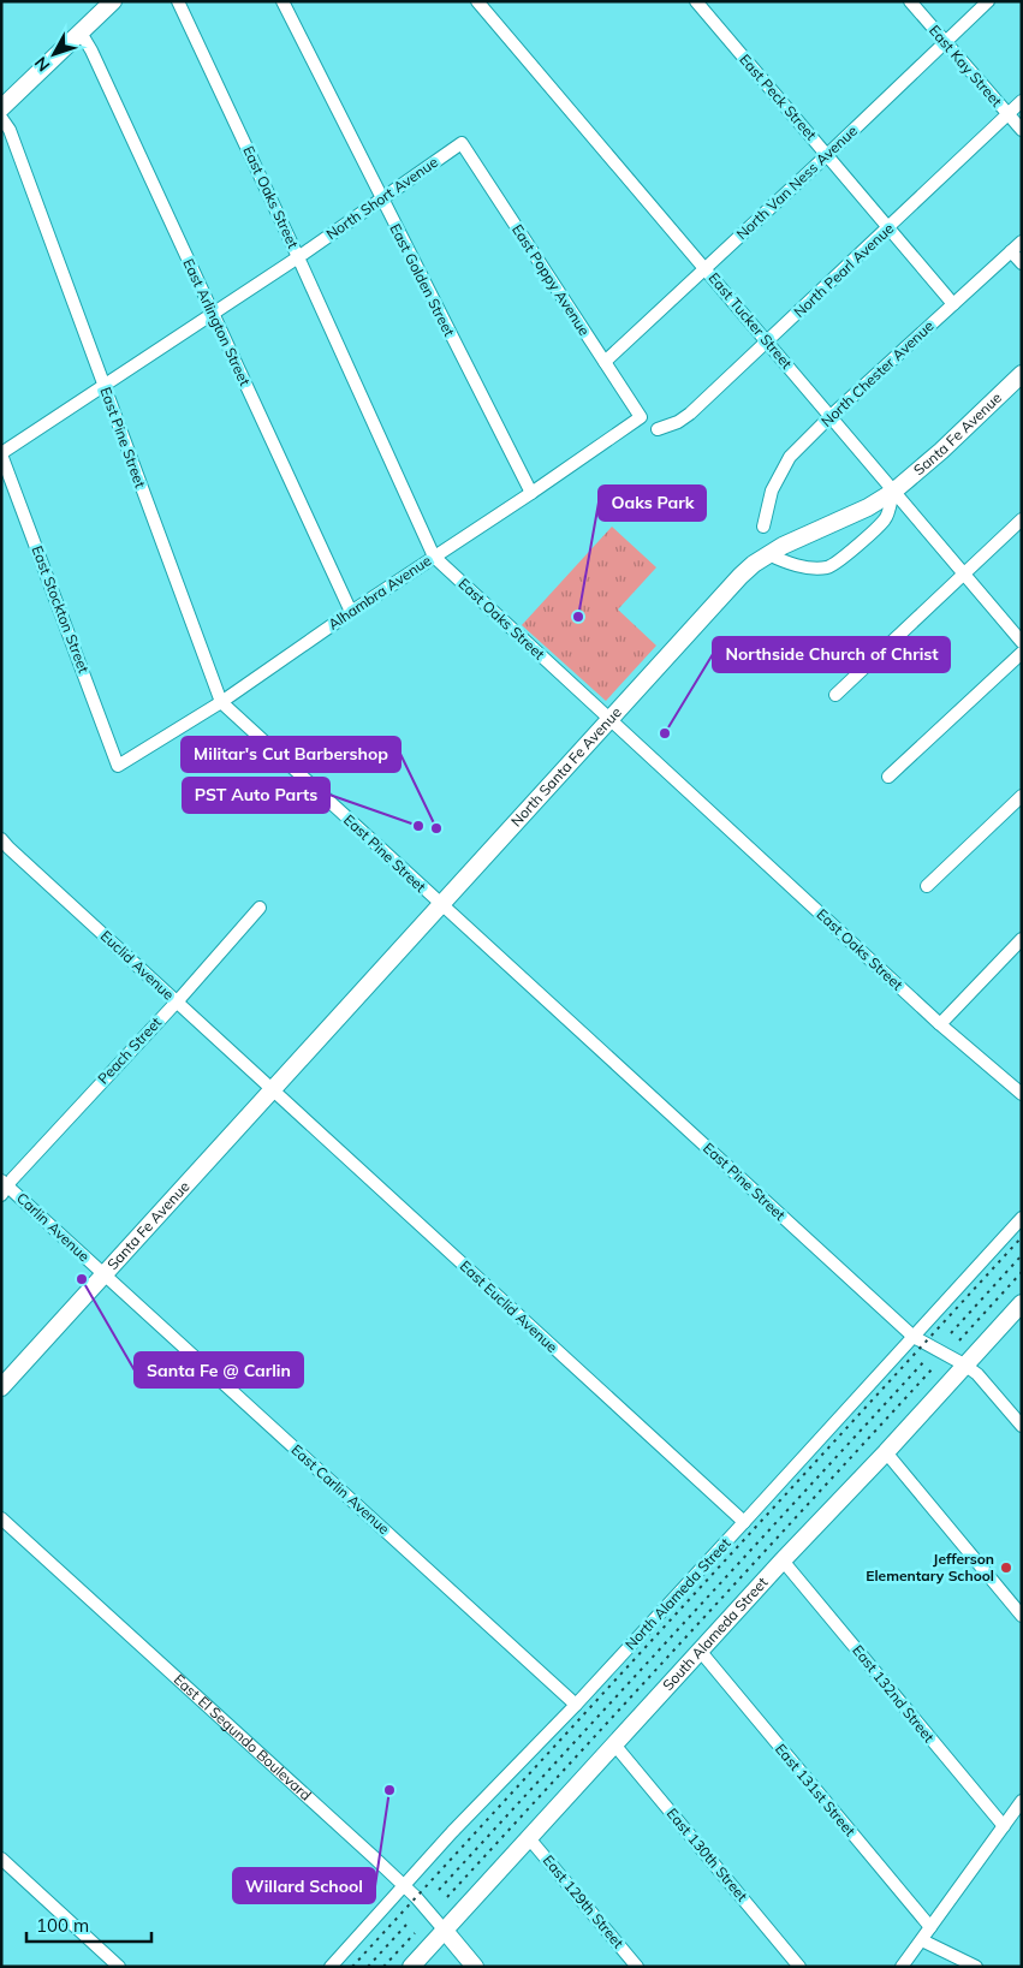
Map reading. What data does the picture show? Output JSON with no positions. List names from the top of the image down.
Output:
{
  "streets": {
    "main road": [
      "Santa Fe Avenue",
      "North Santa Fe Avenue",
      "South Alameda Street",
      "East El Segundo Boulevard"
    ],
    "street": [
      "East Kay Street",
      "East Peck Street",
      "North Van Ness Avenue",
      "East Oaks Street",
      "North Short Avenue",
      "North Pearl Avenue",
      "East Golden Street",
      "East Poppy Avenue",
      "East Tucker Street",
      "East Arlington Street",
      "North Chester Avenue",
      "East Pine Street",
      "Alhambra Avenue",
      "East Stockton Street",
      "Euclid Avenue",
      "Peach Street",
      "Carlin Avenue",
      "East Euclid Avenue",
      "East Carlin Avenue",
      "North Alameda Street",
      "East 132nd Street",
      "East 131st Street",
      "East 130th Street",
      "East 129th Street"
    ]
  },
  "crossings": [
    ["East Kay Street", "North Van Ness Avenue"],
    ["East Kay Street", "North Pearl Avenue"],
    ["East Peck Street", "North Van Ness Avenue"],
    ["East Peck Street", "North Pearl Avenue"],
    ["East Peck Street", "North Chester Avenue"],
    ["North Van Ness Avenue", "East Poppy Avenue"],
    ["North Van Ness Avenue", "East Tucker Street"],
    ["East Oaks Street", "North Short Avenue"],
    ["East Oaks Street", "Alhambra Avenue"],
    ["East Oaks Street", "North Santa Fe Avenue"],
    ["North Short Avenue", "East Golden Street"],
    ["North Short Avenue", "East Poppy Avenue"],
    ["North Short Avenue", "East Arlington Street"],
    ["North Short Avenue", "East Pine Street"],
    ["North Short Avenue", "East Stockton Street"],
    ["North Pearl Avenue", "East Tucker Street"],
    ["East Golden Street", "Alhambra Avenue"],
    ["East Poppy Avenue", "Alhambra Avenue"],
    ["East Tucker Street", "North Chester Avenue"],
    ["East Tucker Street", "Santa Fe Avenue"],
    ["East Tucker Street", "North Santa Fe Avenue"],
    ["East Arlington Street", "Alhambra Avenue"],
    ["Santa Fe Avenue", "North Santa Fe Avenue"],
    ["Santa Fe Avenue", "Euclid Avenue"],
    ["Santa Fe Avenue", "Carlin Avenue"],
    ["Santa Fe Avenue", "East Euclid Avenue"],
    ["Santa Fe Avenue", "East Carlin Avenue"],
    ["East Pine Street", "Alhambra Avenue"],
    ["East Pine Street", "North Santa Fe Avenue"],
    ["East Pine Street", "North Alameda Street"],
    ["East Pine Street", "South Alameda Street"],
    ["Alhambra Avenue", "East Stockton Street"],
    ["North Santa Fe Avenue", "Euclid Avenue"],
    ["North Santa Fe Avenue", "East Euclid Avenue"],
    ["Euclid Avenue", "Peach Street"],
    ["Euclid Avenue", "East Euclid Avenue"],
    ["Peach Street", "Carlin Avenue"],
    ["Carlin Avenue", "East Carlin Avenue"],
    ["East Euclid Avenue", "North Alameda Street"],
    ["East Carlin Avenue", "North Alameda Street"],
    ["North Alameda Street", "East El Segundo Boulevard"],
    ["South Alameda Street", "East 132nd Street"],
    ["South Alameda Street", "East El Segundo Boulevard"],
    ["South Alameda Street", "East 131st Street"],
    ["South Alameda Street", "East 130th Street"],
    ["South Alameda Street", "East 129th Street"]
  ],
  "places": [
    "Oaks Park",
    "Northside Church of Christ",
    "PST Auto Parts",
    "Militar's Cut Barbershop",
    "Santa Fe @ Carlin",
    "Jefferson Elementary School",
    "Willard School"
  ],
  "scale_bar": "100 m",
  "north": "bottom left"
}
